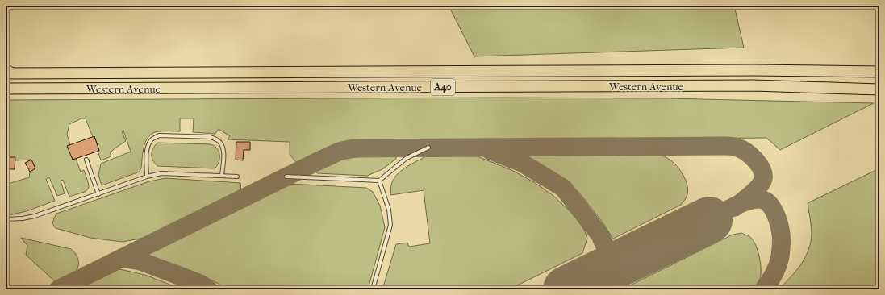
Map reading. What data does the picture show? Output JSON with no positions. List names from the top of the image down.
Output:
{
  "streets": {
    "highway": ["Western Avenue", "A40"]
  }
}
